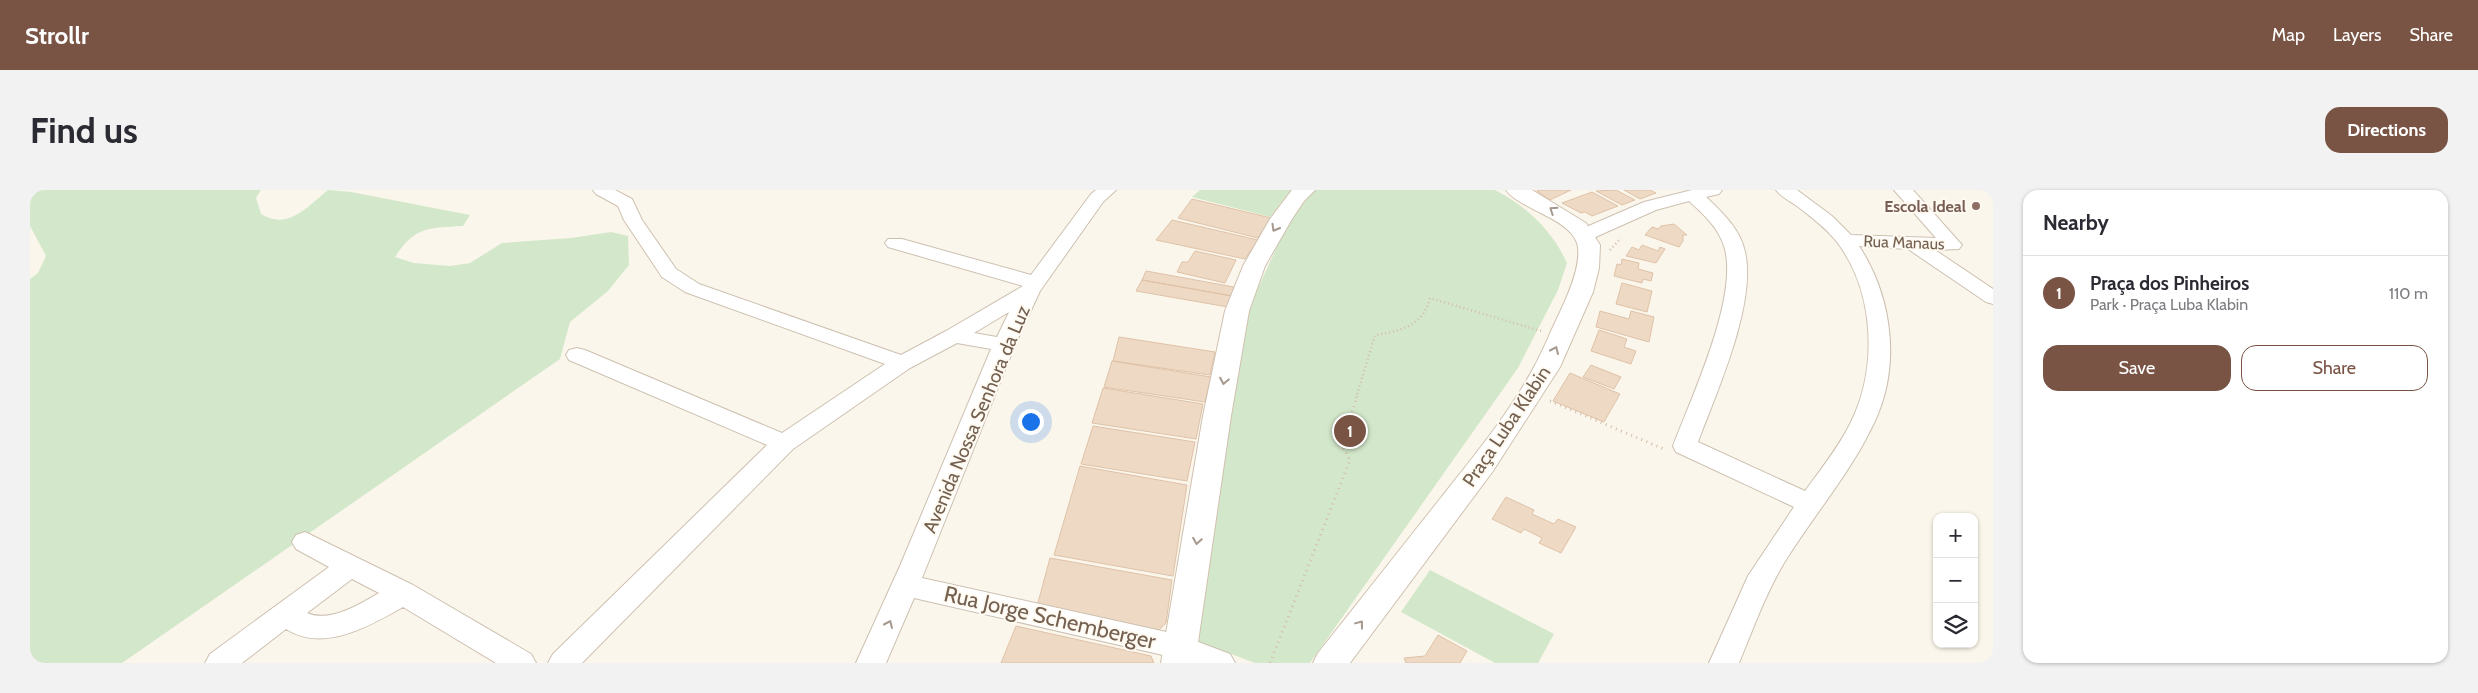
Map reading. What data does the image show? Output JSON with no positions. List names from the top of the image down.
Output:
{
  "streets": {
    "main road": ["Praça Luba Klabin"],
    "street": ["Rua Manaus", "Avenida Nossa Senhora da Luz", "Rua Jorge Schemberger"]
  },
  "crossings": [
    ["Avenida Nossa Senhora da Luz", "Rua Jorge Schemberger"]
  ],
  "places": ["Escola Ideal"],
  "page": {
    "header": "Strollr",
    "nav": ["Map", "Layers", "Share"],
    "buttons": [
      "Directions",
      ["Save", "Share"]
    ],
    "title": "Find us",
    "heading": "Nearby",
    "list": [
      {
        "mark": "1",
        "name": "Praça dos Pinheiros",
        "note": "Park · Praça Luba Klabin",
        "value": "110 m"
      }
    ],
    "pins": "1",
    "map_buttons": ["+", "−"]
  }
}
